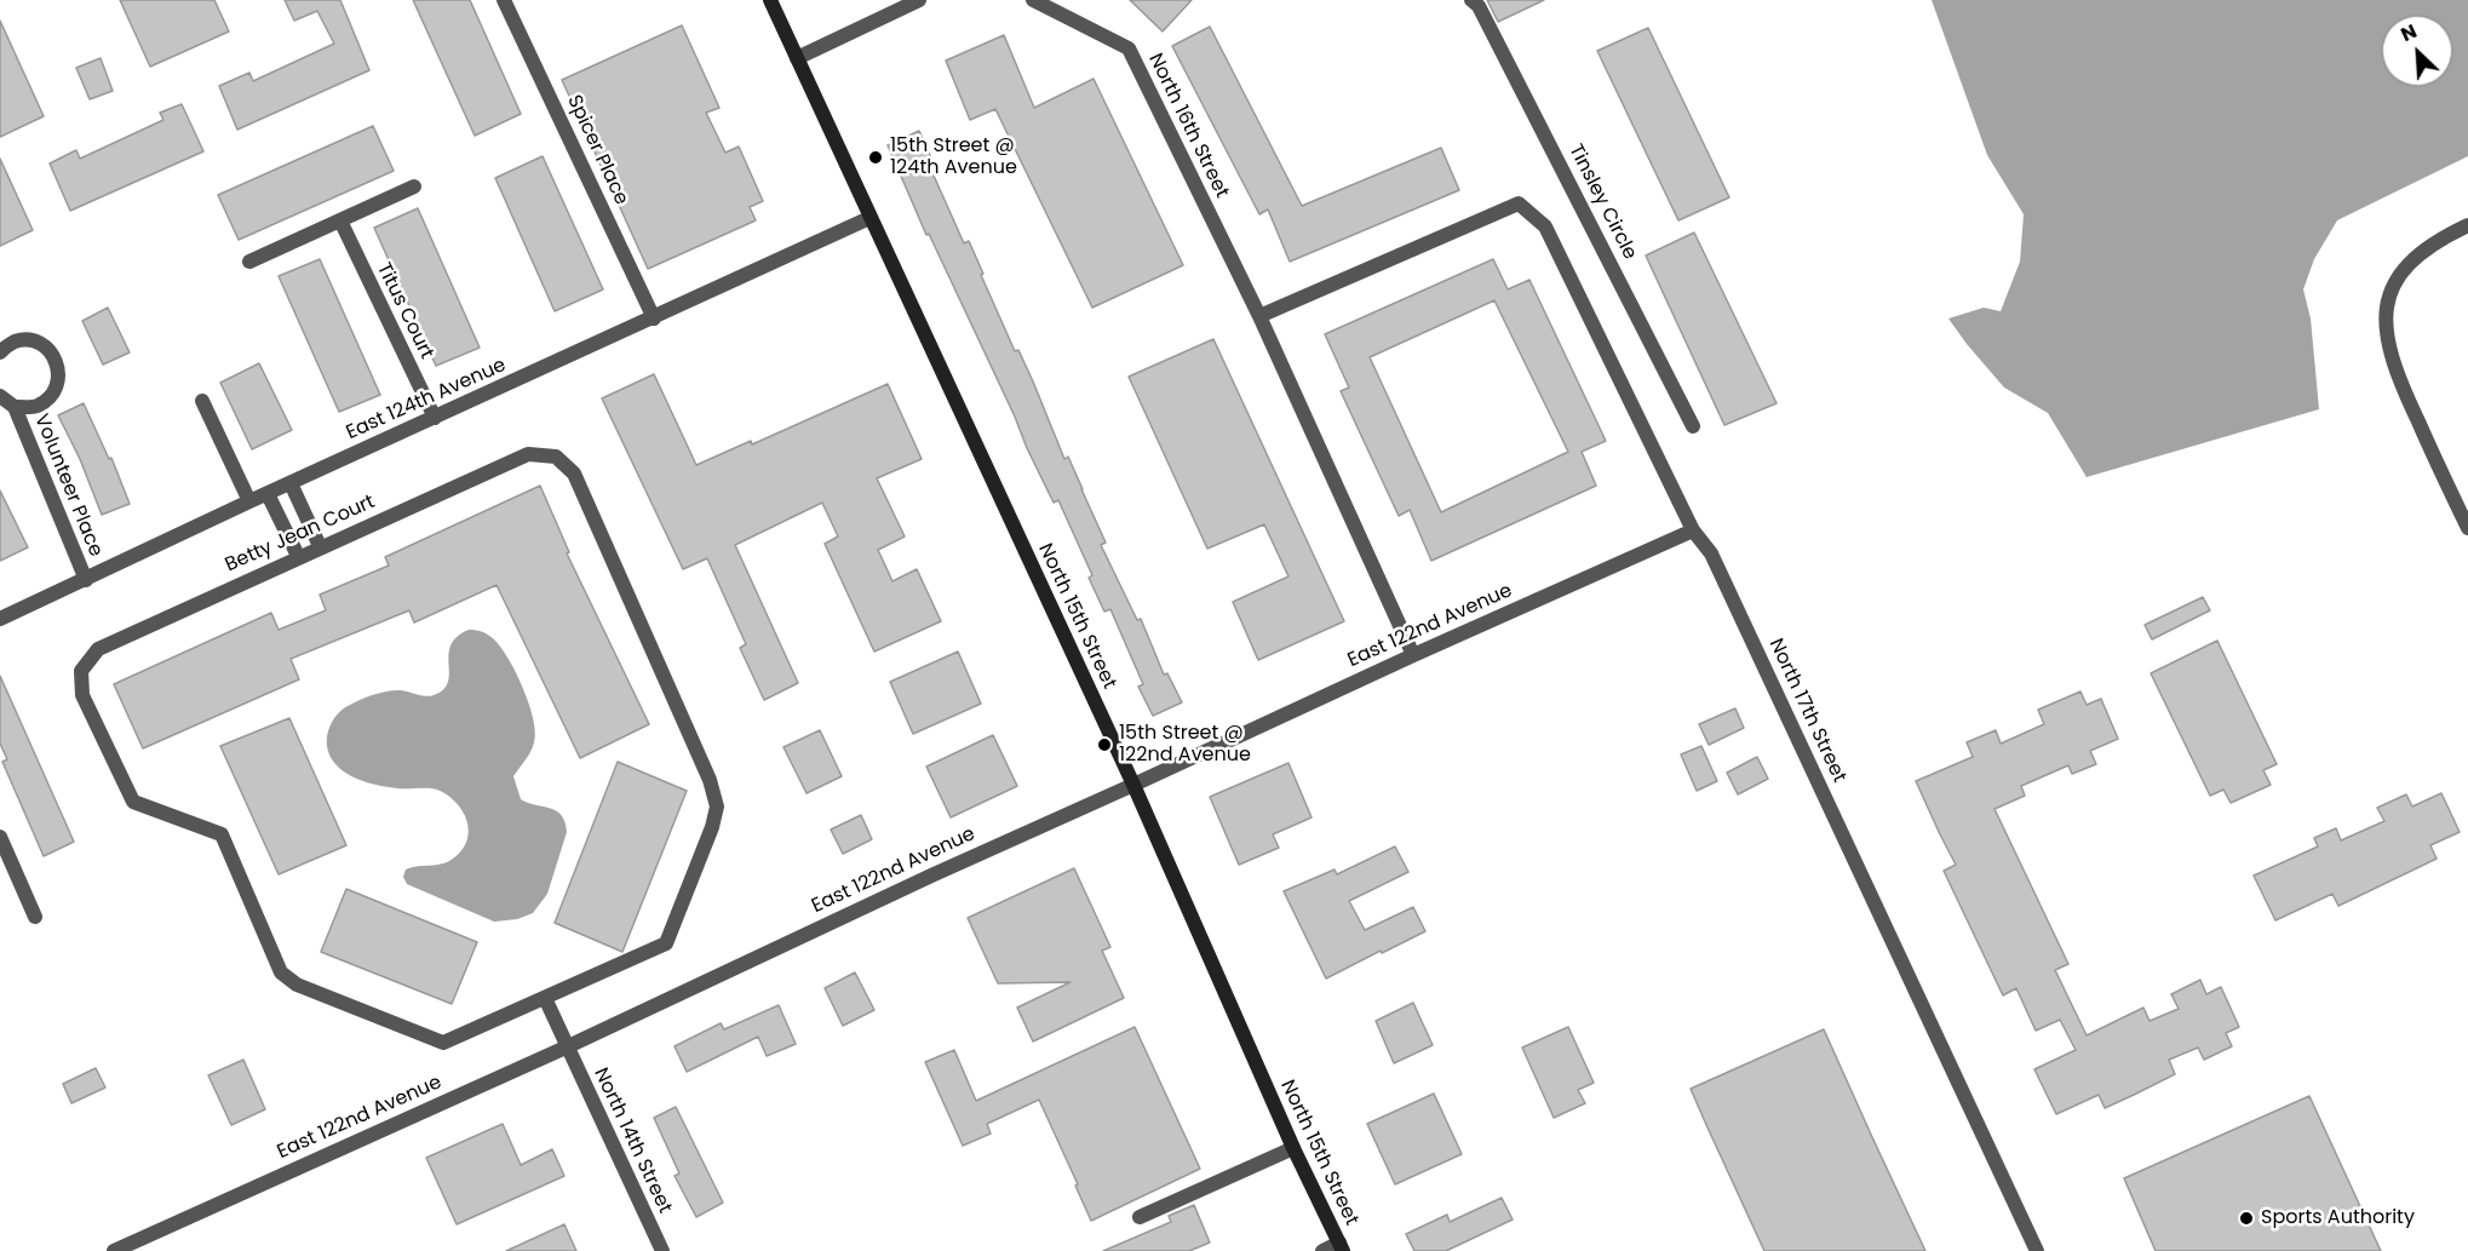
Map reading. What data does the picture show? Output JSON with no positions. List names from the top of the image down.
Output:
{
  "streets": {
    "street": [
      "North 16th Street",
      "Spicer Place",
      "Tinsley Circle",
      "Titus Court",
      "East 124th Avenue",
      "Volunteer Place",
      "Betty Jean Court",
      "North 15th Street",
      "East 122nd Avenue",
      "North 17th Street",
      "North 14th Street"
    ]
  },
  "crossings": [
    ["North 16th Street", "East 122nd Avenue"],
    ["North 16th Street", "North 17th Street"],
    ["Spicer Place", "East 124th Avenue"],
    ["Titus Court", "East 124th Avenue"],
    ["East 124th Avenue", "Volunteer Place"],
    ["East 124th Avenue", "North 15th Street"],
    ["North 15th Street", "East 122nd Avenue"],
    ["East 122nd Avenue", "North 17th Street"],
    ["East 122nd Avenue", "North 14th Street"]
  ],
  "places": ["15th Street @ 124th Avenue", "15th Street @ 122nd Avenue", "Sports Authority"],
  "north": "top left"
}
